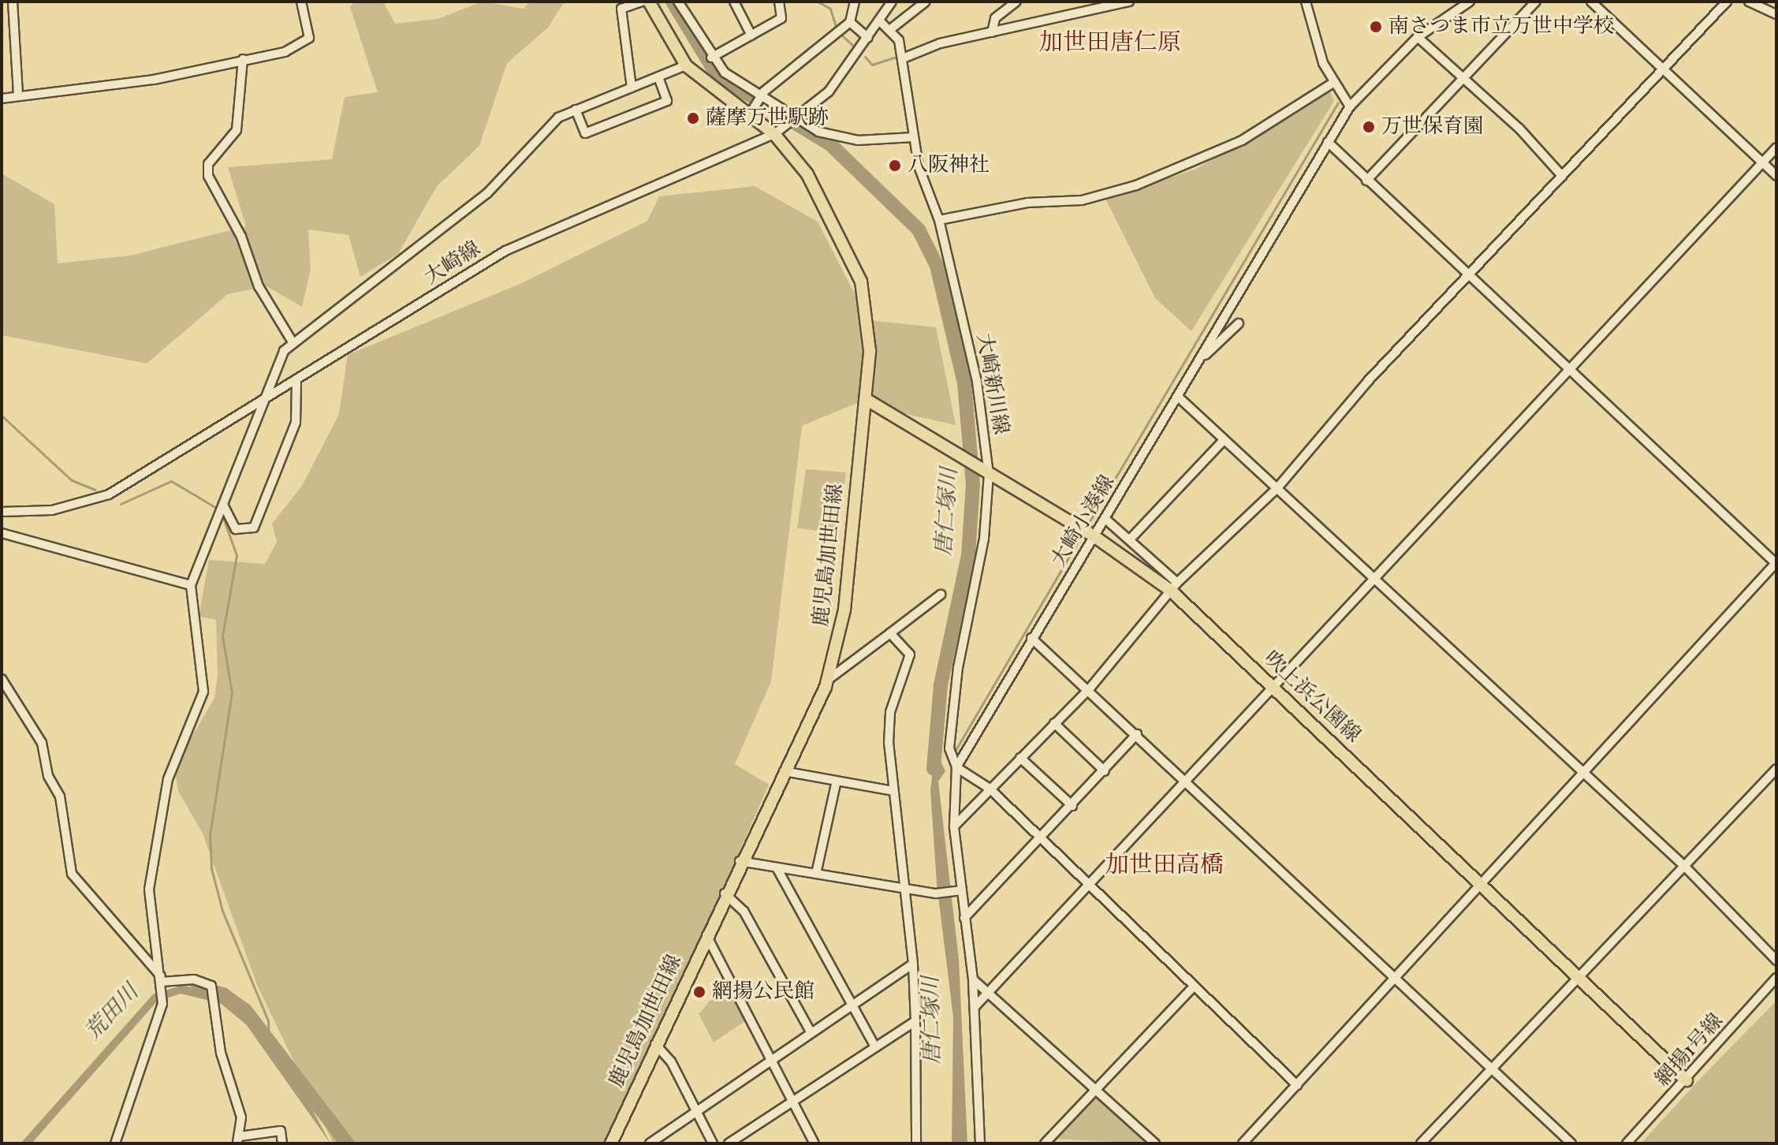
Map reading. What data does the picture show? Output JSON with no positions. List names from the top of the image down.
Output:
{
  "streets": {
    "main road": ["鹿児島加世田線", "吹上浜公園線"],
    "street": [
      "大崎線",
      "大崎新川線",
      "大崎小湊線",
      "網揚1号線"
    ]
  },
  "crossings": [
    ["大崎線", "鹿児島加世田線"],
    ["大崎新川線", "大崎小湊線"],
    ["大崎新川線", "吹上浜公園線"],
    ["大崎小湊線", "吹上浜公園線"],
    ["鹿児島加世田線", "吹上浜公園線"],
    ["吹上浜公園線", "網揚1号線"]
  ],
  "districts": ["加世田唐仁原", "加世田高橋"],
  "water": ["唐仁塚川", "荒田川"],
  "places": [
    "南さつま市立万世中学校",
    "薩摩万世駅跡",
    "万世保育園",
    "八阪神社",
    "網揚公民館"
  ]
}
